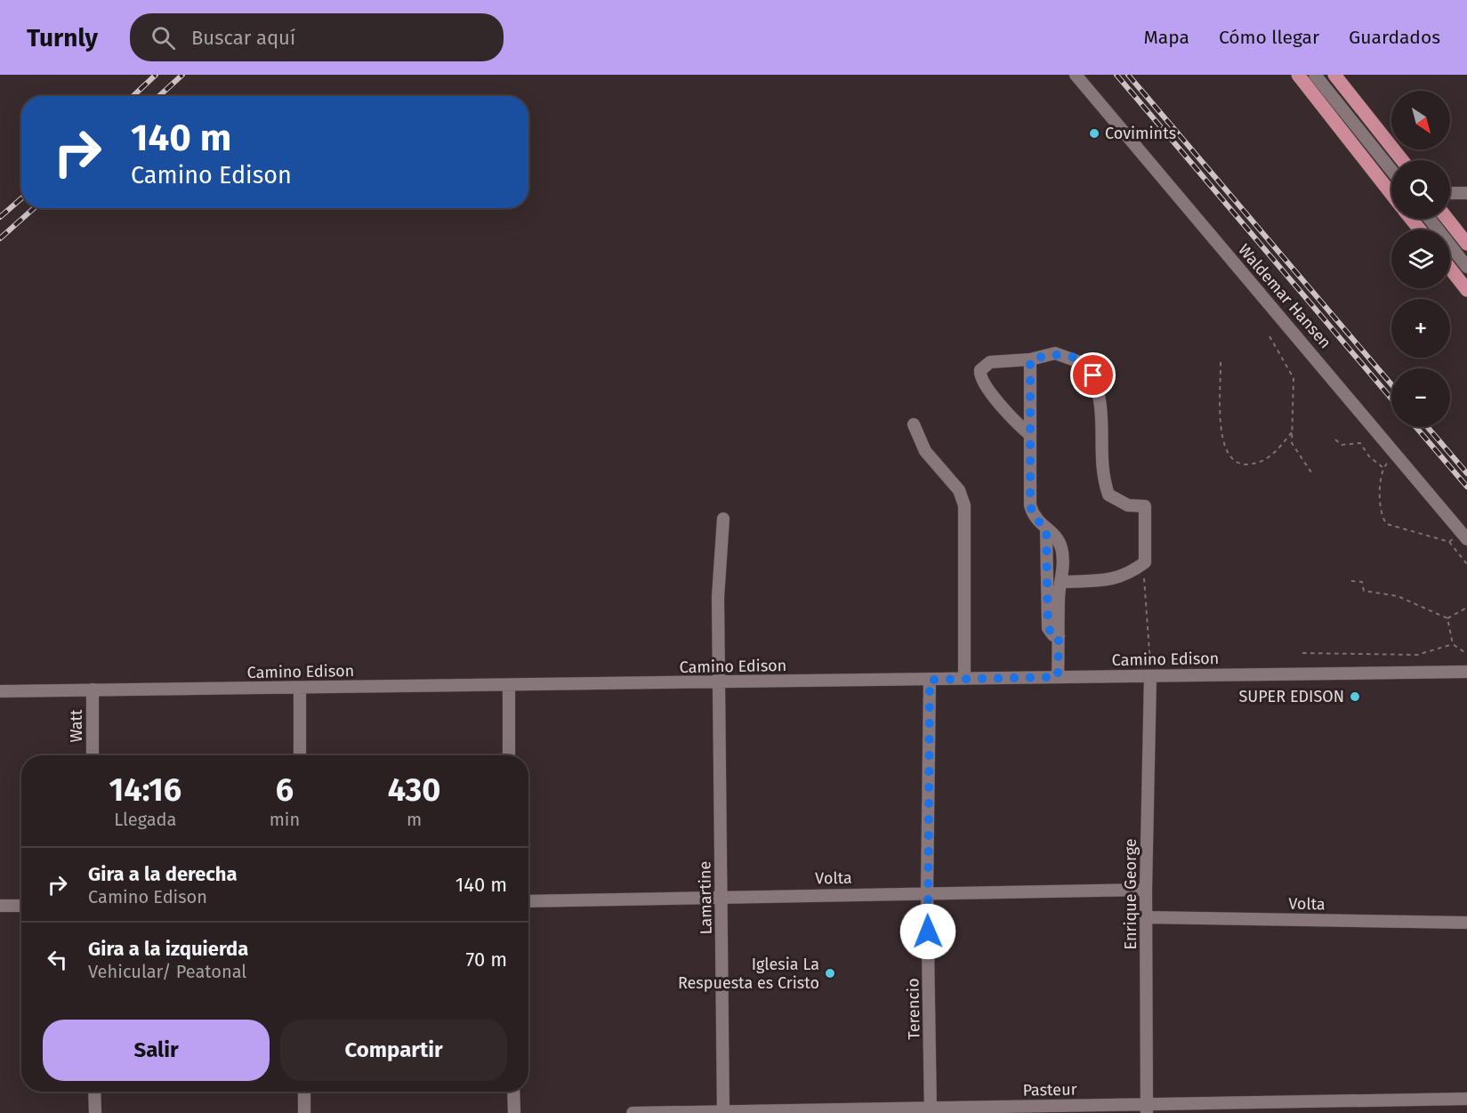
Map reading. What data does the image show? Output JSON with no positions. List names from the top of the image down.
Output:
{
  "streets": {
    "street": [
      "Waldemar Hansen",
      "Camino Edison",
      "Watt",
      "Volta",
      "Enrique George",
      "Lamartine",
      "Terencio",
      "Pasteur"
    ]
  },
  "crossings": [
    ["Camino Edison", "Watt"],
    ["Camino Edison", "Enrique George"],
    ["Camino Edison", "Lamartine"],
    ["Camino Edison", "Terencio"],
    ["Volta", "Enrique George"],
    ["Volta", "Lamartine"],
    ["Volta", "Terencio"],
    ["Enrique George", "Pasteur"],
    ["Lamartine", "Pasteur"],
    ["Terencio", "Pasteur"]
  ],
  "places": ["Covimints", "SUPER EDISON", "Iglesia La Respuesta es Cristo"],
  "north": "bottom right",
  "page": {
    "header": "Turnly",
    "search": "Buscar aquí",
    "nav": ["Mapa", "Cómo llegar", "Guardados"],
    "map_buttons": ["+", "−"],
    "turn": ["140 m", "Camino Edison"],
    "eta": [
      "14:16",
      "Llegada",
      "6",
      "min",
      "430",
      "m"
    ],
    "list": [
      {
        "name": "Gira a la derecha",
        "note": "Camino Edison",
        "value": "140 m"
      },
      {
        "name": "Gira a la izquierda",
        "note": "Vehicular/ Peatonal",
        "value": "70 m"
      }
    ],
    "buttons": ["Salir", "Compartir"]
  }
}
